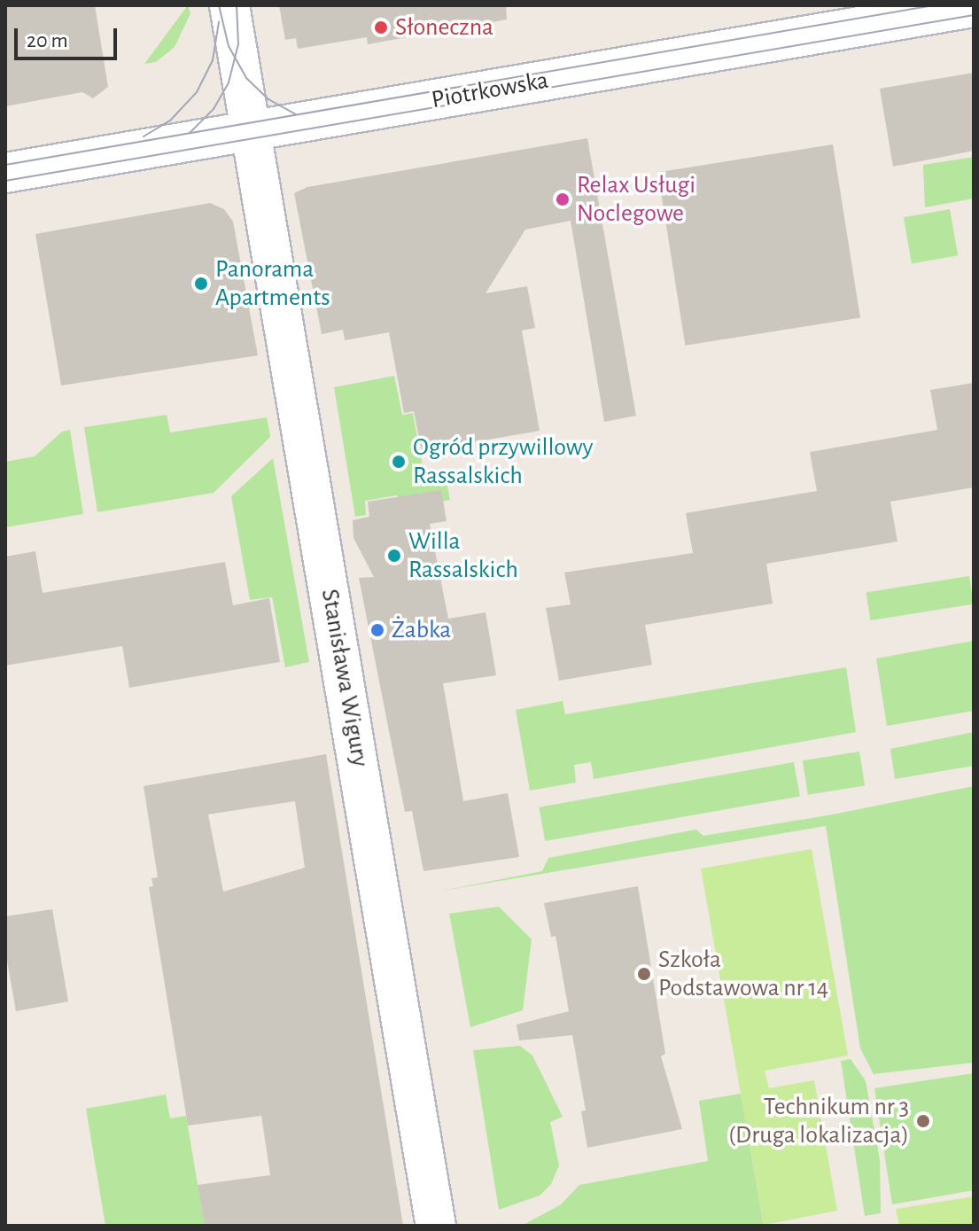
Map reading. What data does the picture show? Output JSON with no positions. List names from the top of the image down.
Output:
{
  "streets": {
    "street": ["Piotrkowska", "Stanisława Wigury"]
  },
  "crossings": [
    ["Piotrkowska", "Stanisława Wigury"]
  ],
  "places": [
    "Słoneczna",
    "Relax Usługi Noclegowe",
    "Panorama Apartments",
    "Ogród przywillowy Rassalskich",
    "Willa Rassalskich",
    "Żabka",
    "Szkoła Podstawowa nr 14",
    "Technikum nr 3 (Druga lokalizacja)"
  ],
  "scale_bar": "20 m"
}
